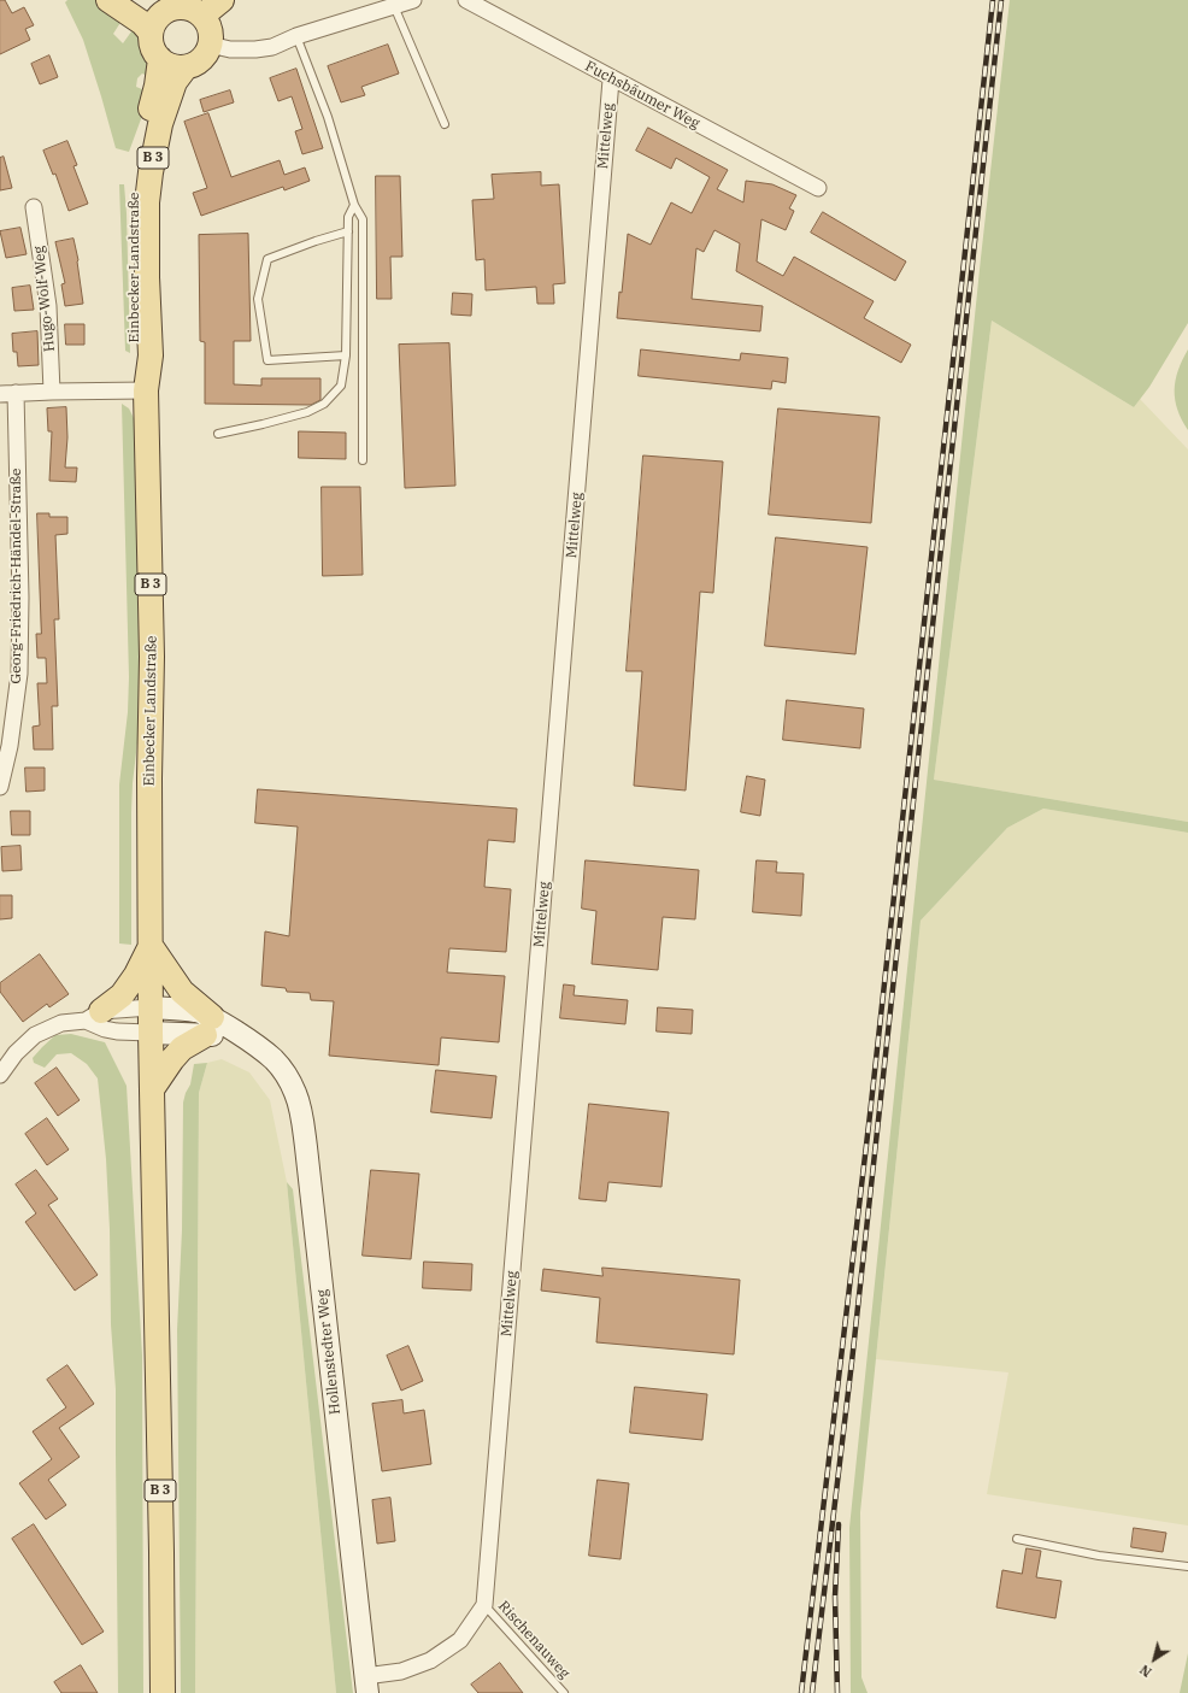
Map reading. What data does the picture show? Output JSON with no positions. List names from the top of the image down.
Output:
{
  "streets": {
    "main road": ["B 3", "Einbecker Landstraße", "Hollenstedter Weg"],
    "street": [
      "Fuchsbäumer Weg",
      "Mittelweg",
      "Hugo-Wolf-Weg",
      "Georg-Friedrich-Händel-Straße"
    ],
    "lane": ["Rischenauweg"]
  },
  "crossings": [
    ["Fuchsbäumer Weg", "Mittelweg"],
    ["Mittelweg", "Hollenstedter Weg"],
    ["Mittelweg", "Rischenauweg"],
    ["B 3", "Einbecker Landstraße"]
  ],
  "north": "bottom left"
}
